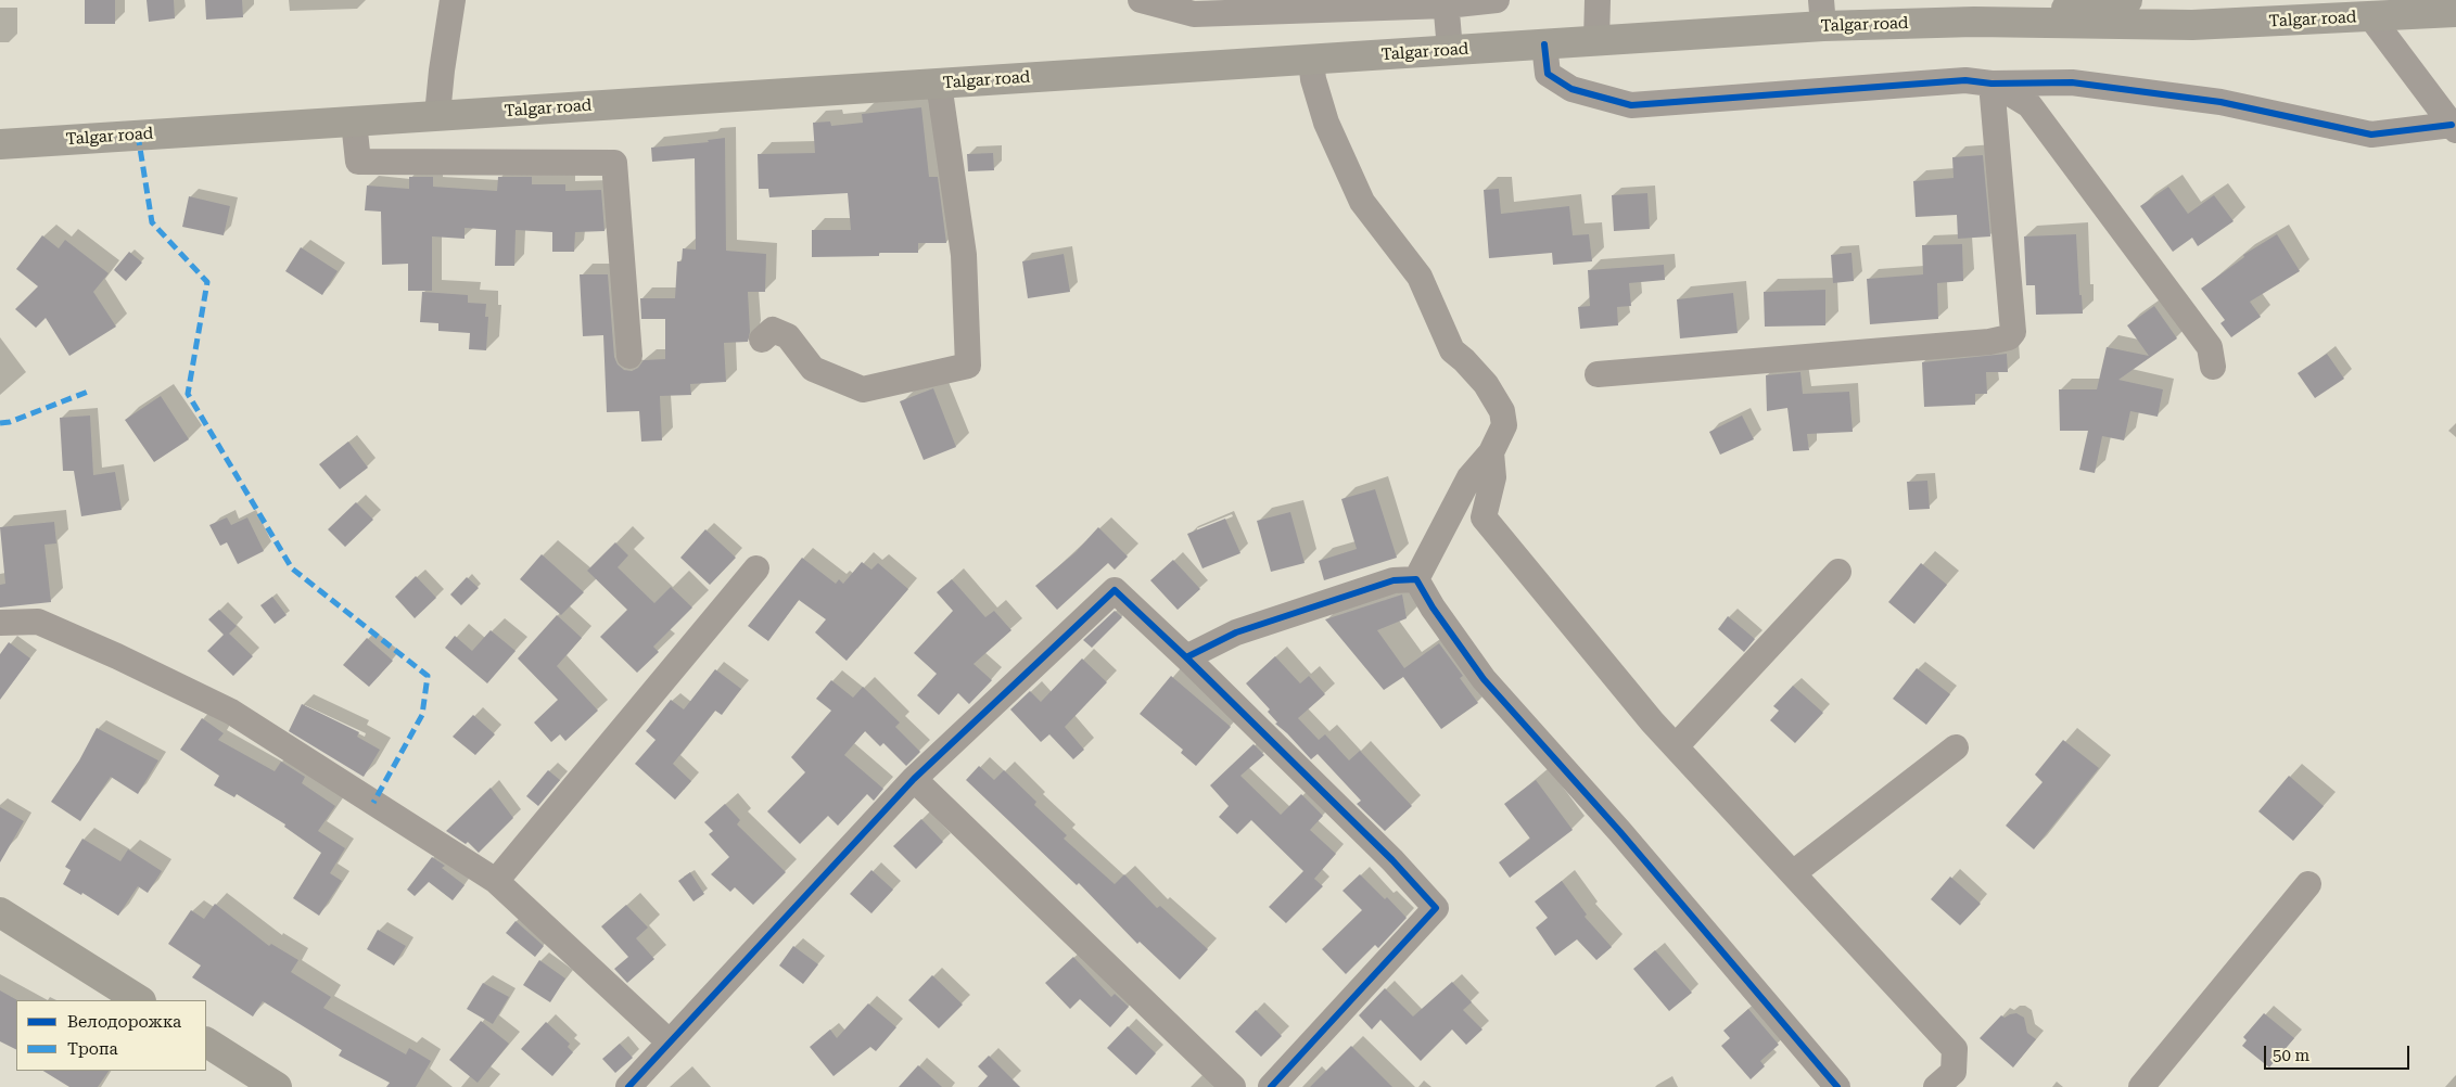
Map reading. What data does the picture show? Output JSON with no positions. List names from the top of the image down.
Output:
{
  "streets": {
    "main road": ["Talgar road"]
  },
  "legend": ["Велодорожка", "Тропа"],
  "scale_bar": "50 m"
}
